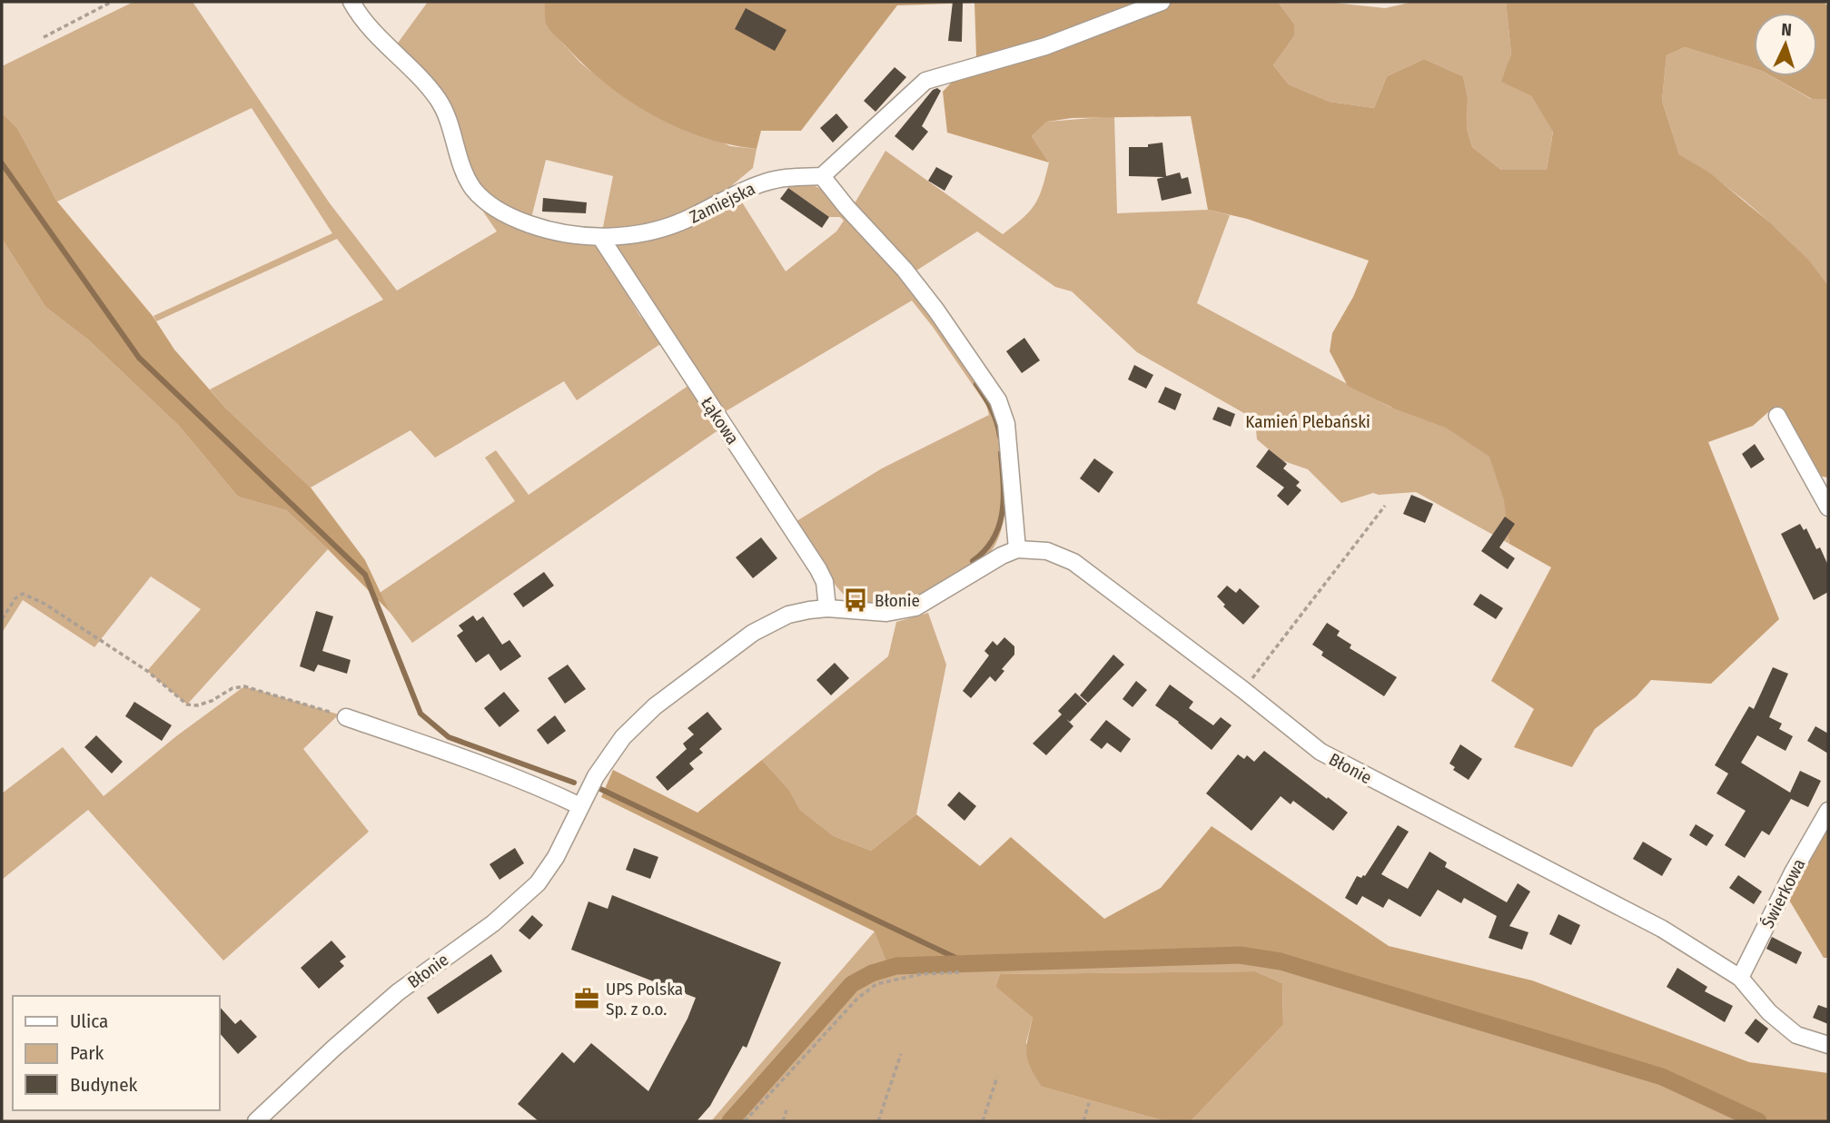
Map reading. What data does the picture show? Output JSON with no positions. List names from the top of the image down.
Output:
{
  "streets": {
    "street": [
      "Zamiejska",
      "Łąkowa",
      "Błonie",
      "Świerkowa"
    ]
  },
  "crossings": [
    ["Zamiejska", "Łąkowa"],
    ["Łąkowa", "Błonie"],
    ["Błonie", "Świerkowa"]
  ],
  "parks": ["Kamień Plebański"],
  "places": {
    "bus stop": ["Błonie"],
    "office": ["UPS Polska Sp. z o.o."]
  },
  "legend": ["Ulica", "Park", "Budynek"],
  "north": "top"
}
